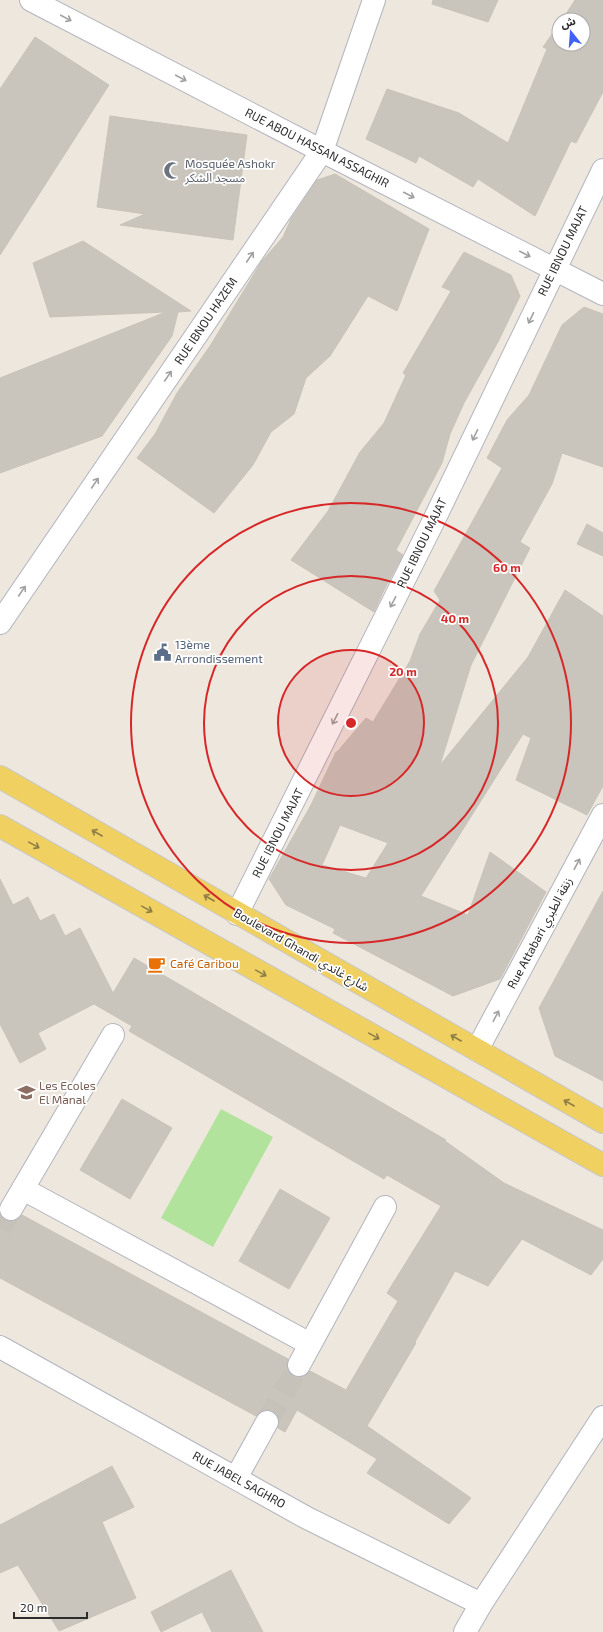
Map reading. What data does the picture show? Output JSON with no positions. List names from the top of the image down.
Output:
{
  "streets": {
    "main road": ["Boulevard Ghandi شارع غاندي"],
    "street": [
      "RUE ABOU HASSAN ASSAGHIR",
      "RUE IBNOU MAJAT",
      "RUE IBNOU HAZEM",
      "Rue Attabari زنقة الطبري",
      "RUE JABEL SAGHRO"
    ]
  },
  "crossings": [
    ["RUE ABOU HASSAN ASSAGHIR", "RUE IBNOU MAJAT"],
    ["RUE ABOU HASSAN ASSAGHIR", "RUE IBNOU HAZEM"],
    ["RUE IBNOU MAJAT", "Boulevard Ghandi شارع غاندي"],
    ["Rue Attabari زنقة الطبري", "Boulevard Ghandi شارع غاندي"]
  ],
  "one_way": [
    "RUE ABOU HASSAN ASSAGHIR",
    "RUE IBNOU MAJAT",
    "RUE IBNOU HAZEM",
    "Rue Attabari زنقة الطبري"
  ],
  "places": {
    "mosque": ["Mosquée Ashokr مسجد الشكر"],
    "public building": ["13ème Arrondissement"],
    "cafe": ["Café Caribou"],
    "school or university": ["Les Ecoles El Manal"]
  },
  "scale_bar": "20 m",
  "north": "top",
  "rings": ["60 m", "40 m", "20 m"]
}
